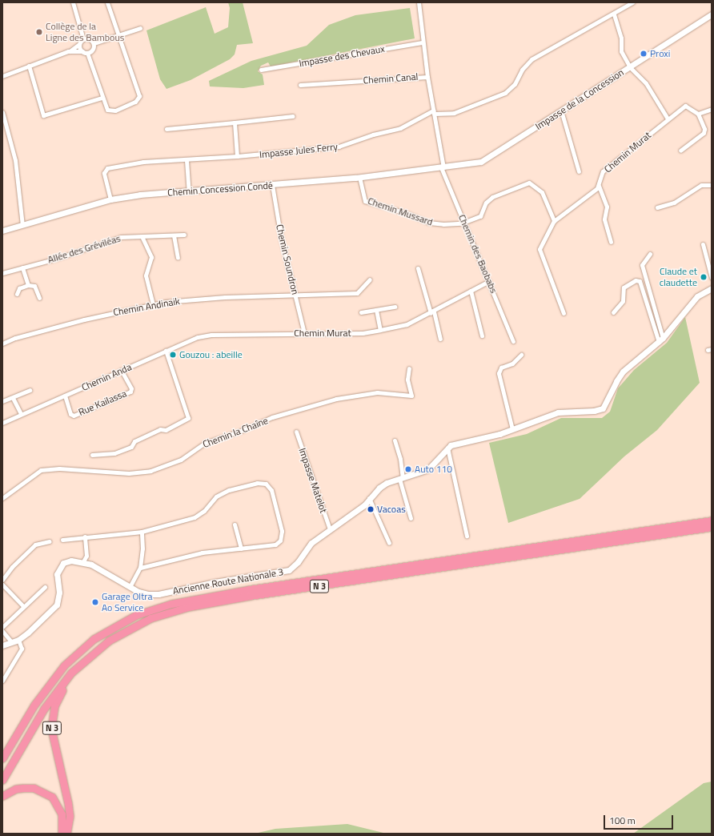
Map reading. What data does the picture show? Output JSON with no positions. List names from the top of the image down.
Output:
{
  "streets": {
    "highway": ["N 3"],
    "main road": ["Impasse de la Concession", "Chemin Concession Condé", "Ancienne Route Nationale 3"],
    "street": [
      "Impasse des Chevaux",
      "Chemin Canal",
      "Impasse Jules Ferry",
      "Chemin Murat",
      "Chemin Mussard",
      "Allée des Gréviléas",
      "Chemin des Baobabs",
      "Chemin Soundron",
      "Chemin Andinaik",
      "Chemin Anda",
      "Rue Kailassa",
      "Chemin la Chaîne",
      "Impasse Matelot"
    ]
  },
  "crossings": [
    ["Chemin Canal", "Impasse de la Concession"],
    ["Chemin Canal", "Impasse Jules Ferry"],
    ["Chemin Canal", "Chemin Concession Condé"],
    ["Chemin Canal", "Chemin des Baobabs"],
    ["Impasse de la Concession", "Chemin Concession Condé"],
    ["Impasse de la Concession", "Chemin des Baobabs"],
    ["Impasse Jules Ferry", "Chemin Concession Condé"],
    ["Chemin Murat", "Chemin des Baobabs"],
    ["Chemin Murat", "Chemin Soundron"],
    ["Chemin Murat", "Chemin Anda"],
    ["Chemin Concession Condé", "Chemin Mussard"],
    ["Chemin Concession Condé", "Chemin des Baobabs"],
    ["Chemin Concession Condé", "Chemin Soundron"],
    ["Chemin Mussard", "Chemin des Baobabs"],
    ["Chemin Soundron", "Chemin Andinaik"],
    ["Chemin Anda", "Rue Kailassa"],
    ["Impasse Matelot", "Ancienne Route Nationale 3"]
  ],
  "places": [
    "Collège de la Ligne des Bambous",
    "Proxi",
    "Claude et claudette",
    "Gouzou : abeille",
    "Auto 110",
    "Vacoas",
    "Garage Oltra Ao Service"
  ],
  "scale_bar": "100 m"
}
